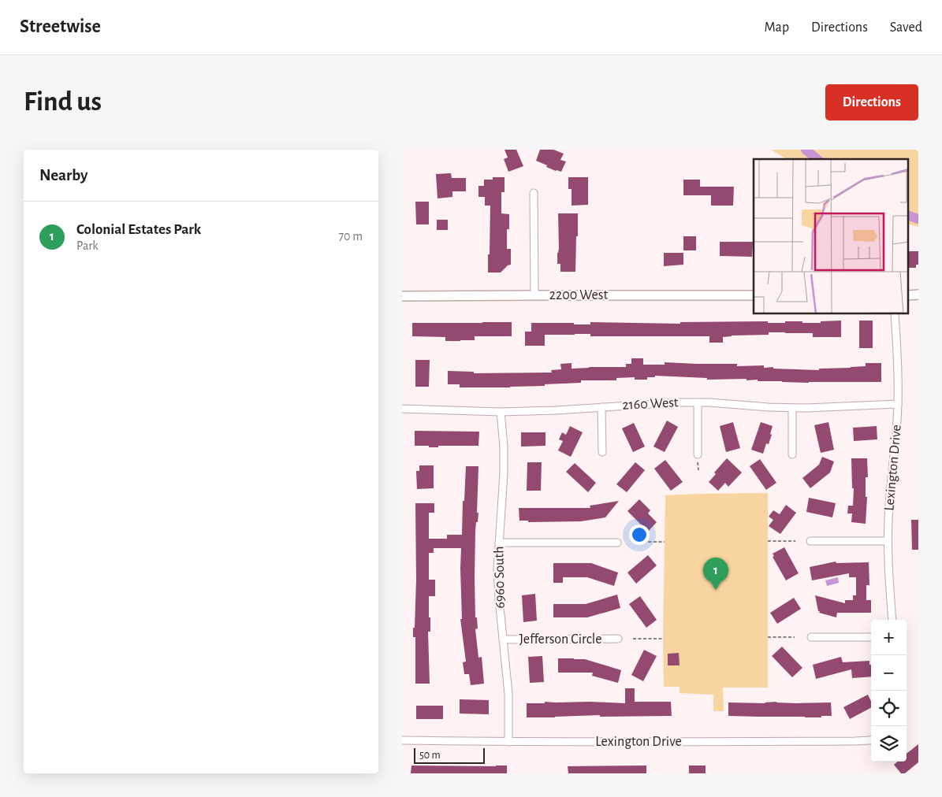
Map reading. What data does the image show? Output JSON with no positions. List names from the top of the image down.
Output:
{
  "streets": {
    "street": [
      "2200 West",
      "2160 West",
      "Lexington Drive",
      "6960 South",
      "Jefferson Circle"
    ]
  },
  "crossings": [
    ["2160 West", "Lexington Drive"],
    ["2160 West", "6960 South"],
    ["Lexington Drive", "6960 South"],
    ["6960 South", "Jefferson Circle"]
  ],
  "scale_bar": "50 m",
  "page": {
    "header": "Streetwise",
    "nav": ["Map", "Directions", "Saved"],
    "buttons": "Directions",
    "title": "Find us",
    "heading": "Nearby",
    "list": [
      {
        "mark": "1",
        "name": "Colonial Estates Park",
        "note": "Park",
        "value": "70 m"
      }
    ],
    "pins": "1",
    "map_buttons": ["+", "−"],
    "scale": "50 m"
  }
}
